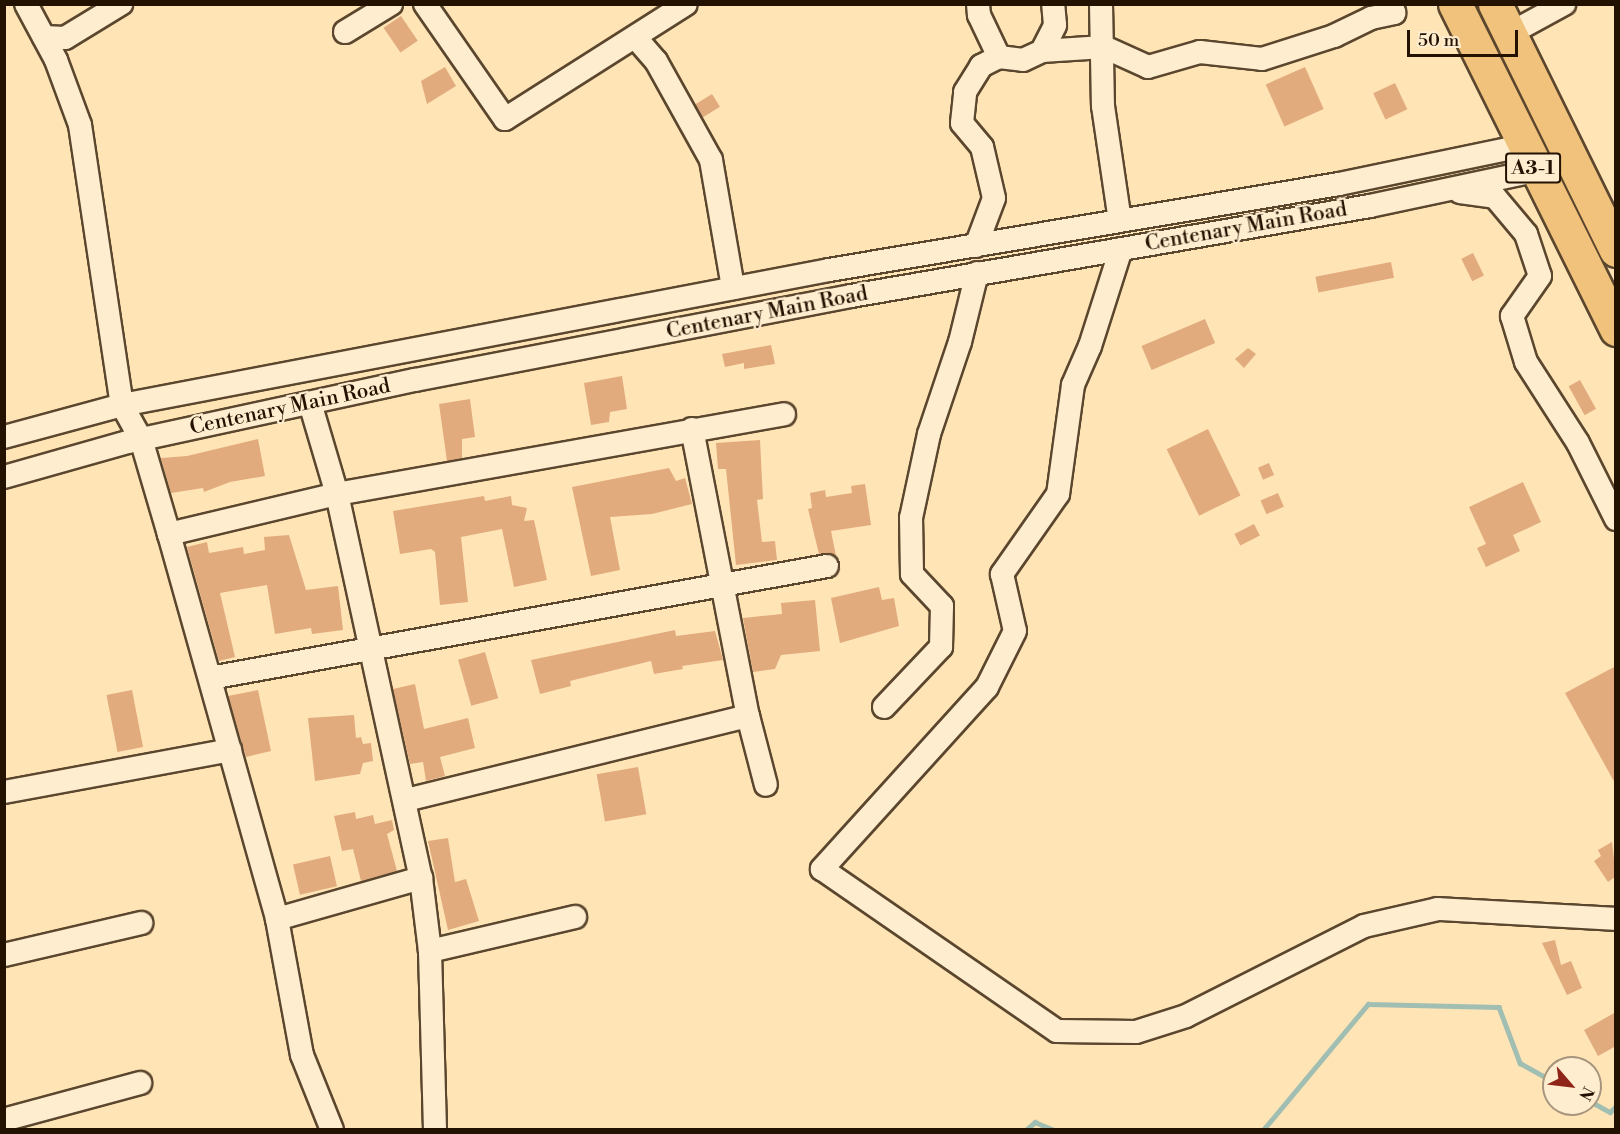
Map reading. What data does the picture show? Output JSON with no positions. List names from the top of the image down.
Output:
{
  "streets": {
    "highway": ["A3-1"],
    "street": ["Centenary Main Road"]
  },
  "crossings": [
    ["A3-1", "Centenary Main Road"]
  ],
  "scale_bar": "50 m",
  "north": "bottom right"
}
